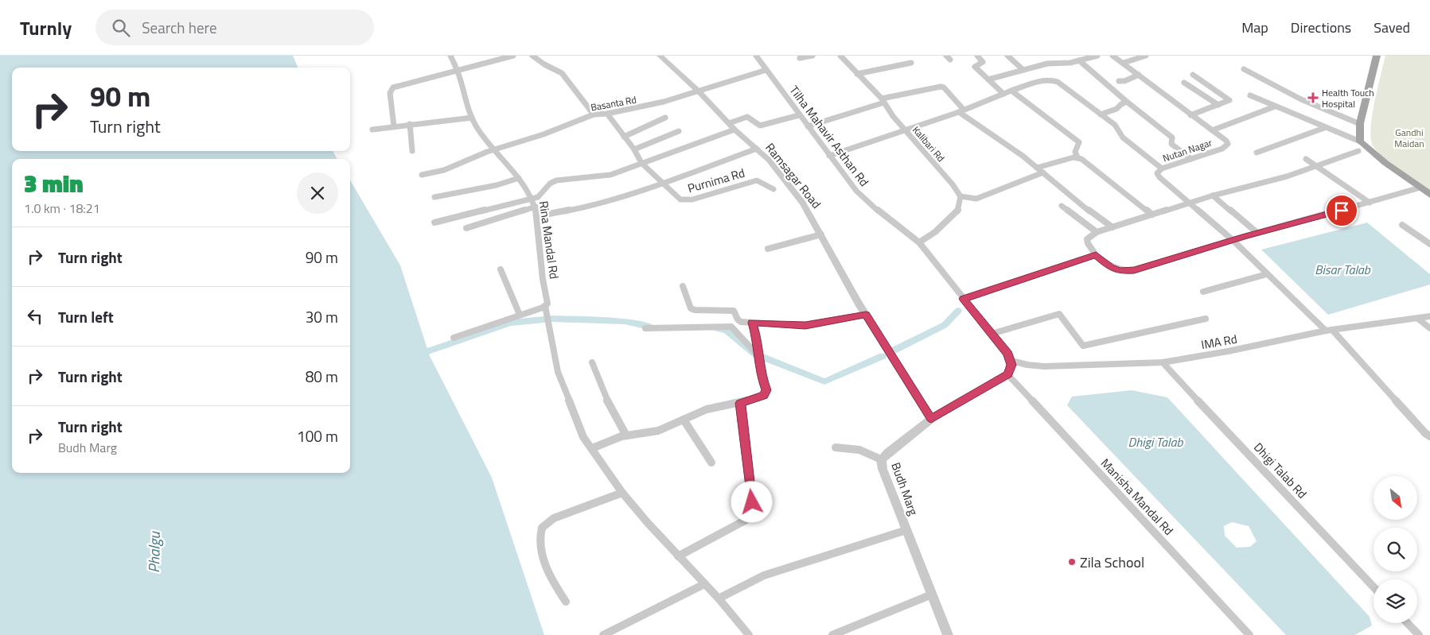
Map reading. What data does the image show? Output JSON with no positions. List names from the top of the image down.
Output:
{
  "streets": {
    "street": [
      "Basanta Rd",
      "Tilha Mahavir Asthan Rd",
      "Kalibari Rd",
      "Nutan Nagar",
      "Ramsagar Road",
      "Purnima Rd",
      "Rina Mandal Rd",
      "IMA Rd",
      "Dhigi Talab Rd",
      "Budh Marg",
      "Manisha Mandal Rd"
    ]
  },
  "crossings": [
    ["Basanta Rd", "Tilha Mahavir Asthan Rd"],
    ["Basanta Rd", "Ramsagar Road"],
    ["Basanta Rd", "Purnima Rd"],
    ["Basanta Rd", "Rina Mandal Rd"],
    ["Tilha Mahavir Asthan Rd", "IMA Rd"],
    ["Nutan Nagar", "IMA Rd"],
    ["IMA Rd", "Dhigi Talab Rd"]
  ],
  "water": ["Bisar Talab", "Dhigi Talab", "Phalgu"],
  "parks": ["Gandhi Maidan"],
  "places": {
    "health": ["Health Touch Hospital"],
    "other": ["Zila School"]
  },
  "north": "bottom right",
  "page": {
    "header": "Turnly",
    "search": "Search here",
    "nav": ["Map", "Directions", "Saved"],
    "turn": ["90 m", "Turn right"],
    "heading": ["3 min", "1.0 km · 18:21"],
    "list": [
      {
        "name": "Turn right",
        "value": "90 m"
      },
      {
        "name": "Turn left",
        "value": "30 m"
      },
      {
        "name": "Turn right",
        "value": "80 m"
      },
      {
        "name": "Turn right",
        "note": "Budh Marg",
        "value": "100 m"
      }
    ]
  }
}
